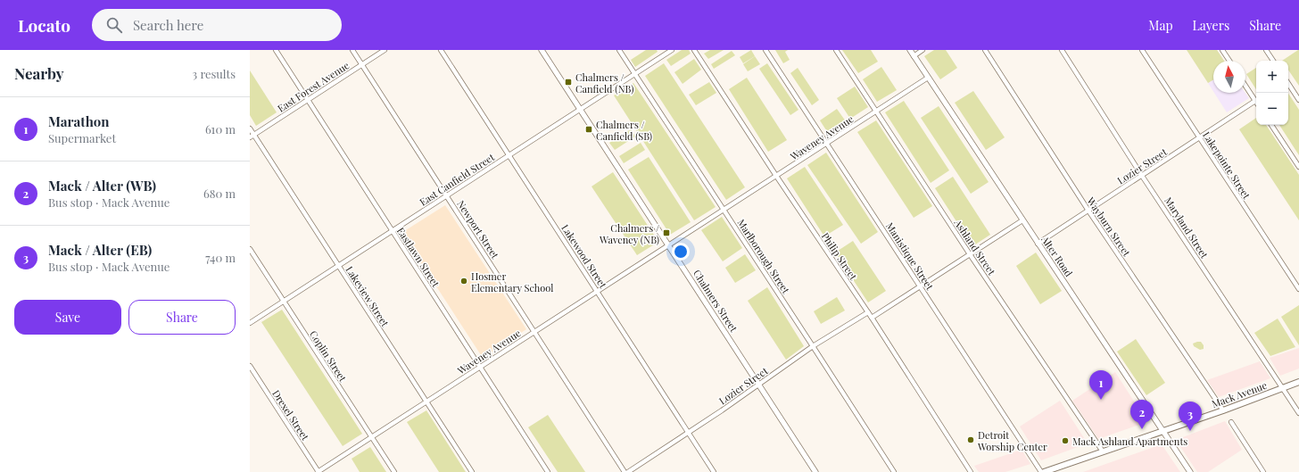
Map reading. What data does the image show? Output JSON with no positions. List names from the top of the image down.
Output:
{
  "streets": {
    "main road": ["Mack Avenue"],
    "street": [
      "East Forest Avenue",
      "Waveney Avenue",
      "Lakepointe Street",
      "Lozier Street",
      "East Canfield Street",
      "Wayburn Street",
      "Maryland Street",
      "Newport Street",
      "Ashland Street",
      "Lakewood Street",
      "Marlborough Street",
      "Philip Street",
      "Manistique Street",
      "Alter Road",
      "Eastlawn Street",
      "Lakeview Street",
      "Chalmers Street",
      "Coplin Street",
      "Drexel Street"
    ]
  },
  "crossings": [
    ["East Forest Avenue", "Newport Street"],
    ["East Forest Avenue", "Eastlawn Street"],
    ["East Forest Avenue", "Lakeview Street"],
    ["Waveney Avenue", "Newport Street"],
    ["Waveney Avenue", "Ashland Street"],
    ["Waveney Avenue", "Lakewood Street"],
    ["Waveney Avenue", "Marlborough Street"],
    ["Waveney Avenue", "Philip Street"],
    ["Waveney Avenue", "Manistique Street"],
    ["Waveney Avenue", "Alter Road"],
    ["Waveney Avenue", "Eastlawn Street"],
    ["Waveney Avenue", "Lakeview Street"],
    ["Waveney Avenue", "Chalmers Street"],
    ["Waveney Avenue", "Coplin Street"],
    ["Waveney Avenue", "Drexel Street"],
    ["Lakepointe Street", "Lozier Street"],
    ["Lozier Street", "Wayburn Street"],
    ["Lozier Street", "Maryland Street"],
    ["Lozier Street", "Lakewood Street"],
    ["Lozier Street", "Marlborough Street"],
    ["Lozier Street", "Philip Street"],
    ["Lozier Street", "Alter Road"],
    ["Lozier Street", "Chalmers Street"],
    ["East Canfield Street", "Newport Street"],
    ["East Canfield Street", "Lakewood Street"],
    ["East Canfield Street", "Marlborough Street"],
    ["East Canfield Street", "Eastlawn Street"],
    ["East Canfield Street", "Lakeview Street"],
    ["East Canfield Street", "Chalmers Street"],
    ["East Canfield Street", "Coplin Street"],
    ["Wayburn Street", "Mack Avenue"],
    ["Maryland Street", "Mack Avenue"],
    ["Ashland Street", "Mack Avenue"],
    ["Manistique Street", "Mack Avenue"],
    ["Alter Road", "Mack Avenue"]
  ],
  "places": {
    "transit": ["Chalmers / Canfield (NB)", "Chalmers / Canfield (SB)", "Chalmers / Waveney (NB)"],
    "other": ["Hosmer Elementary School", "Detroit Worship Center", "Mack Ashland Apartments"]
  },
  "north": "top",
  "page": {
    "header": "Locato",
    "search": "Search here",
    "nav": ["Map", "Layers", "Share"],
    "heading": ["Nearby", "3 results"],
    "map_buttons": ["+", "−"],
    "list": [
      {
        "mark": "1",
        "name": "Marathon",
        "note": "Supermarket",
        "value": "610 m"
      },
      {
        "mark": "2",
        "name": "Mack / Alter (WB)",
        "note": "Bus stop · Mack Avenue",
        "value": "680 m"
      },
      {
        "mark": "3",
        "name": "Mack / Alter (EB)",
        "note": "Bus stop · Mack Avenue",
        "value": "740 m"
      }
    ],
    "buttons": ["Save", "Share"],
    "pins": ["1", "2", "3"]
  }
}
